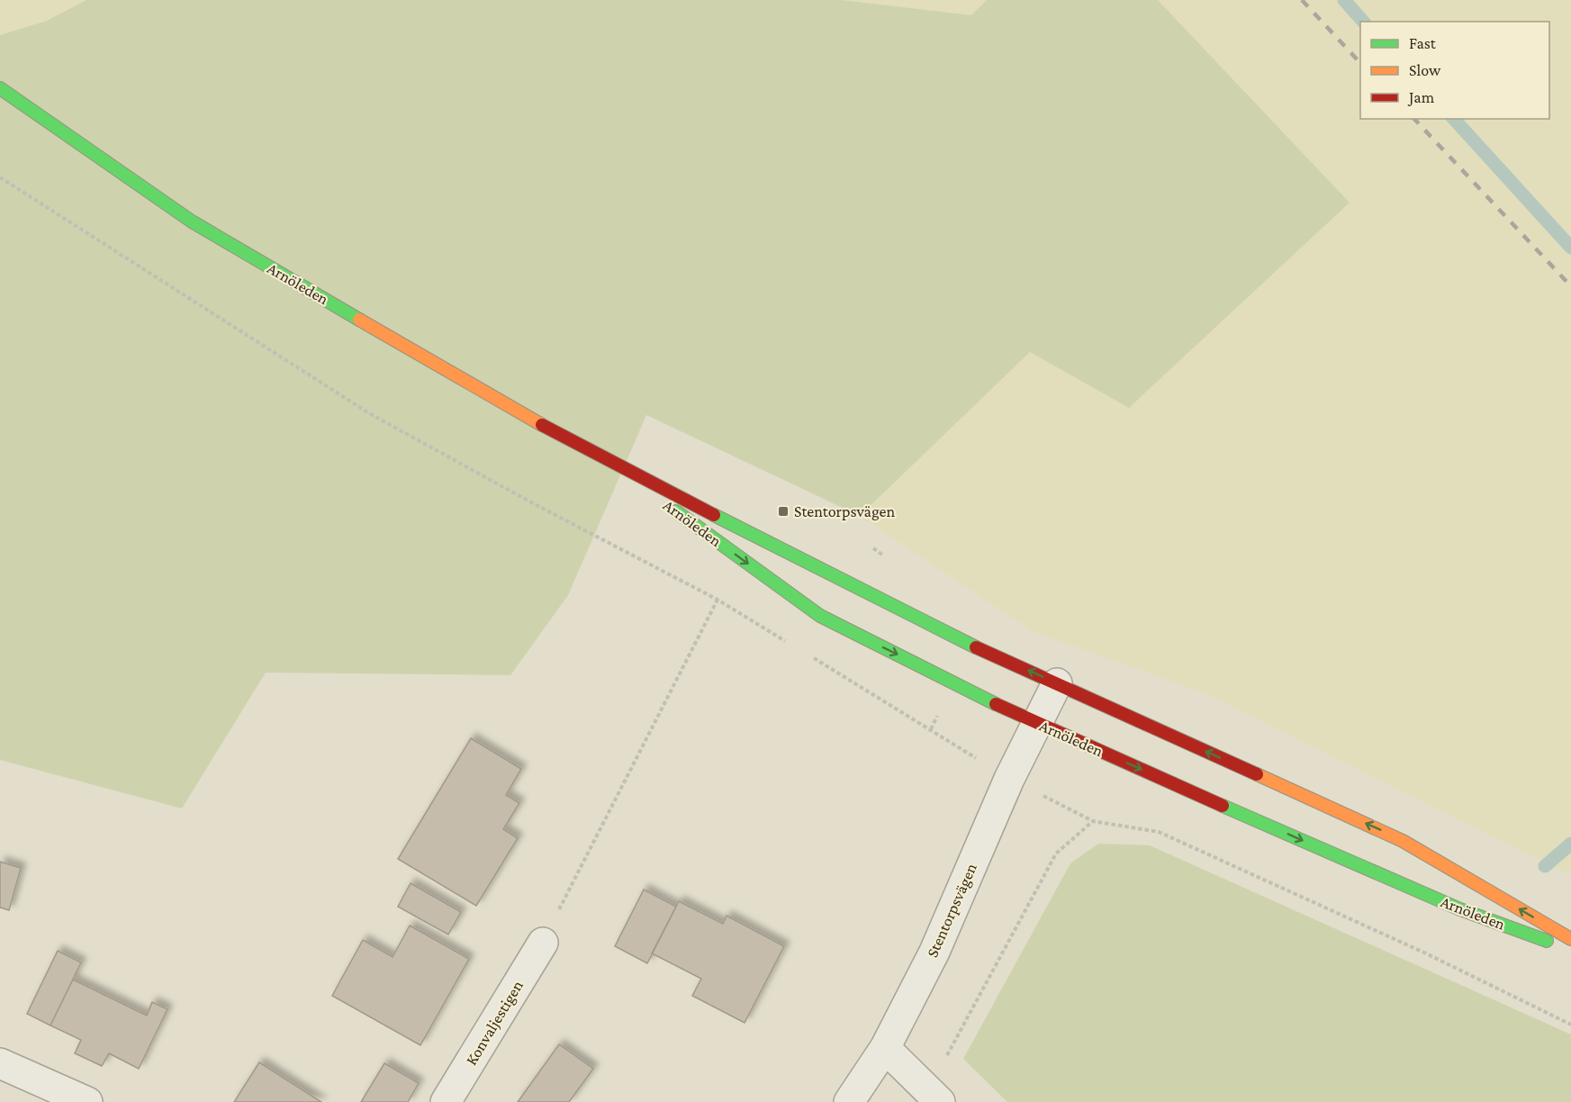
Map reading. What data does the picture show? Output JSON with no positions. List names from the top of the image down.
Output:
{
  "streets": {
    "main road": ["Arnöleden"],
    "street": ["Stentorpsvägen", "Konvaljestigen"]
  },
  "crossings": [
    ["Arnöleden", "Stentorpsvägen"]
  ],
  "places": {
    "transit": ["Stentorpsvägen"]
  },
  "legend": ["Fast", "Slow", "Jam"]
}
